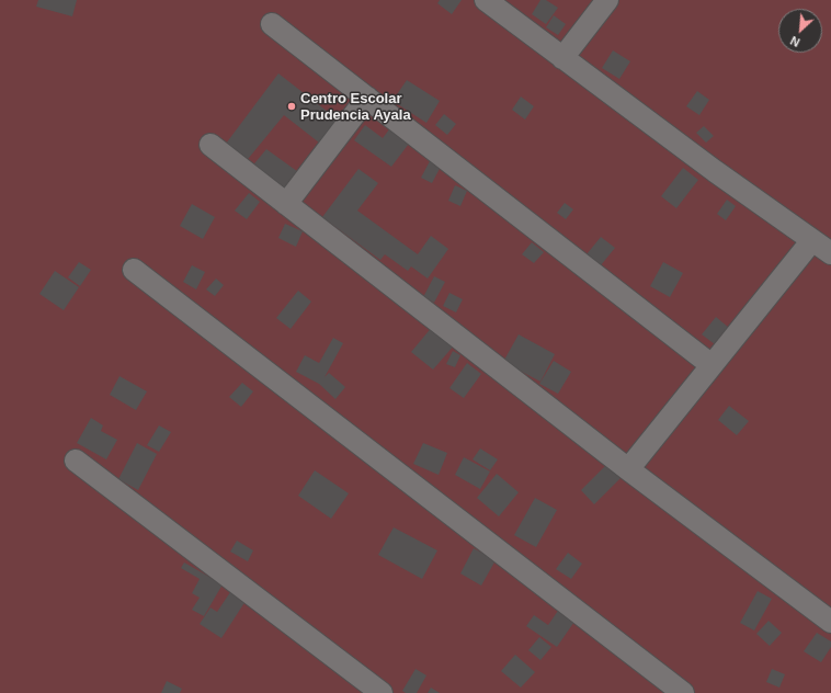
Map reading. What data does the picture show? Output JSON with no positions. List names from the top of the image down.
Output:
{
  "places": ["Centro Escolar Prudencia Ayala"],
  "north": "bottom left"
}
